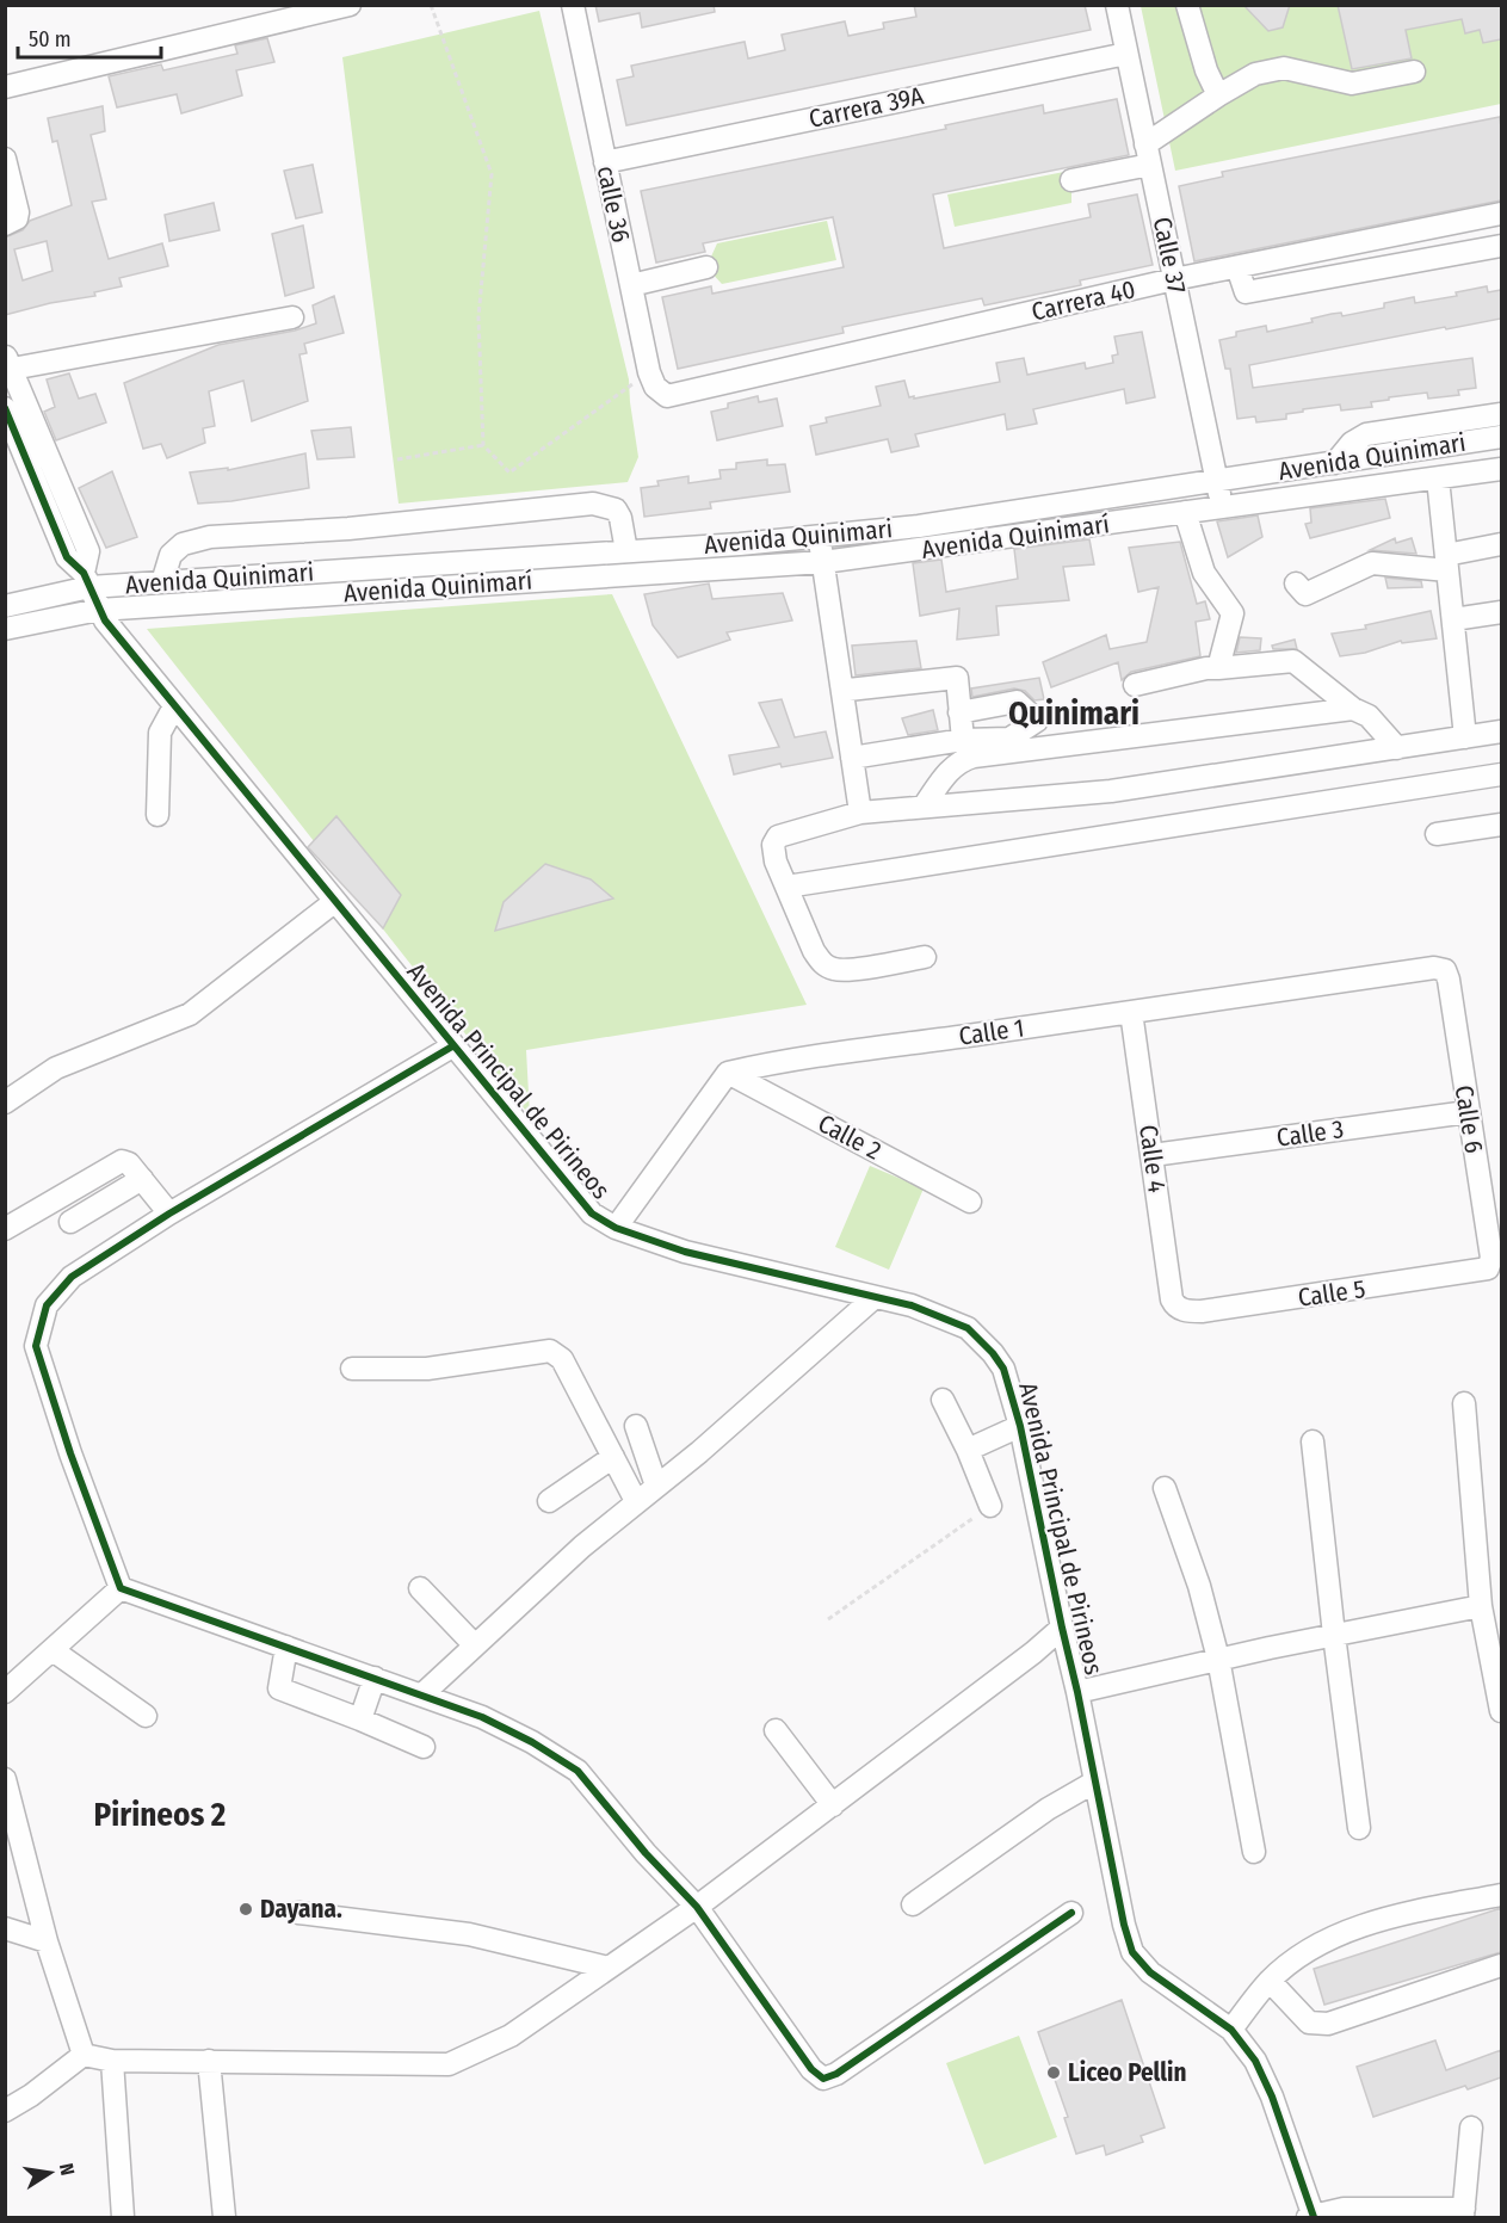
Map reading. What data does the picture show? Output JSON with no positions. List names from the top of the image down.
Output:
{
  "streets": {
    "street": [
      "Carrera 39A",
      "calle 36",
      "Calle 37",
      "Carrera 40",
      "Avenida Quinimari",
      "Avenida Quinimarí",
      "Calle 1",
      "Avenida Principal de Pirineos",
      "Calle 6",
      "Calle 3",
      "Calle 2",
      "Calle 4",
      "Calle 5"
    ]
  },
  "crossings": [
    ["Carrera 39A", "calle 36"],
    ["Carrera 39A", "Calle 37"],
    ["calle 36", "Carrera 40"],
    ["Calle 37", "Carrera 40"],
    ["Calle 37", "Avenida Quinimari"],
    ["Calle 37", "Avenida Quinimarí"],
    ["Avenida Quinimari", "Avenida Principal de Pirineos"],
    ["Avenida Quinimarí", "Avenida Principal de Pirineos"],
    ["Calle 1", "Calle 6"],
    ["Calle 1", "Calle 2"],
    ["Calle 1", "Calle 4"],
    ["Calle 6", "Calle 3"],
    ["Calle 6", "Calle 5"],
    ["Calle 3", "Calle 4"],
    ["Calle 4", "Calle 5"]
  ],
  "districts": ["Quinimari", "Pirineos 2"],
  "places": ["Dayana.", "Liceo Pellin"],
  "scale_bar": "50 m",
  "north": "right"
}
